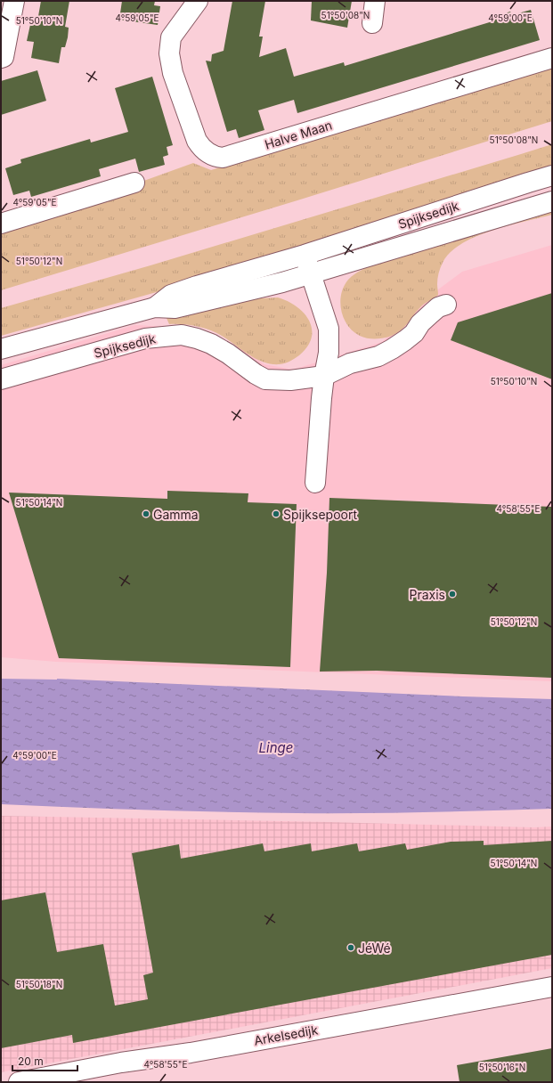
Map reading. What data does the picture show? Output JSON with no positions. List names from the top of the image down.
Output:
{
  "streets": {
    "main road": ["Halve Maan", "Spijksedijk", "Arkelsedijk"]
  },
  "water": ["Linge"],
  "places": [
    "Gamma",
    "Spijksepoort",
    "Praxis",
    "JéWé"
  ],
  "scale_bar": "20 m",
  "coordinates": [
    "51°50'08\"N",
    "4°59'05\"E",
    "4°59'00\"E",
    "51°50'10\"N",
    "51°50'12\"N",
    "51°50'14\"N",
    "4°58'55\"E",
    "51°50'18\"N",
    "51°50'16\"N"
  ]
}
